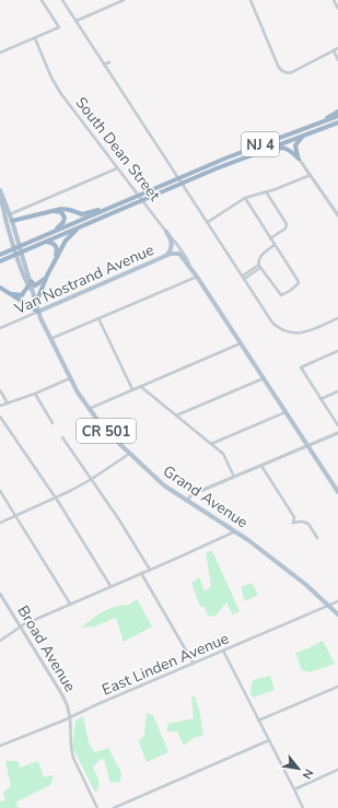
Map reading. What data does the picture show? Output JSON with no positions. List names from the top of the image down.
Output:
{
  "streets": {
    "highway": ["NJ 4"],
    "main road": [
      "South Dean Street",
      "Van Nostrand Avenue",
      "CR 501",
      "Grand Avenue"
    ],
    "street": ["Broad Avenue", "East Linden Avenue"]
  },
  "crossings": [
    ["South Dean Street", "Van Nostrand Avenue"],
    ["Van Nostrand Avenue", "Grand Avenue"],
    ["Grand Avenue", "East Linden Avenue"],
    ["Broad Avenue", "East Linden Avenue"]
  ],
  "north": "bottom right"
}
